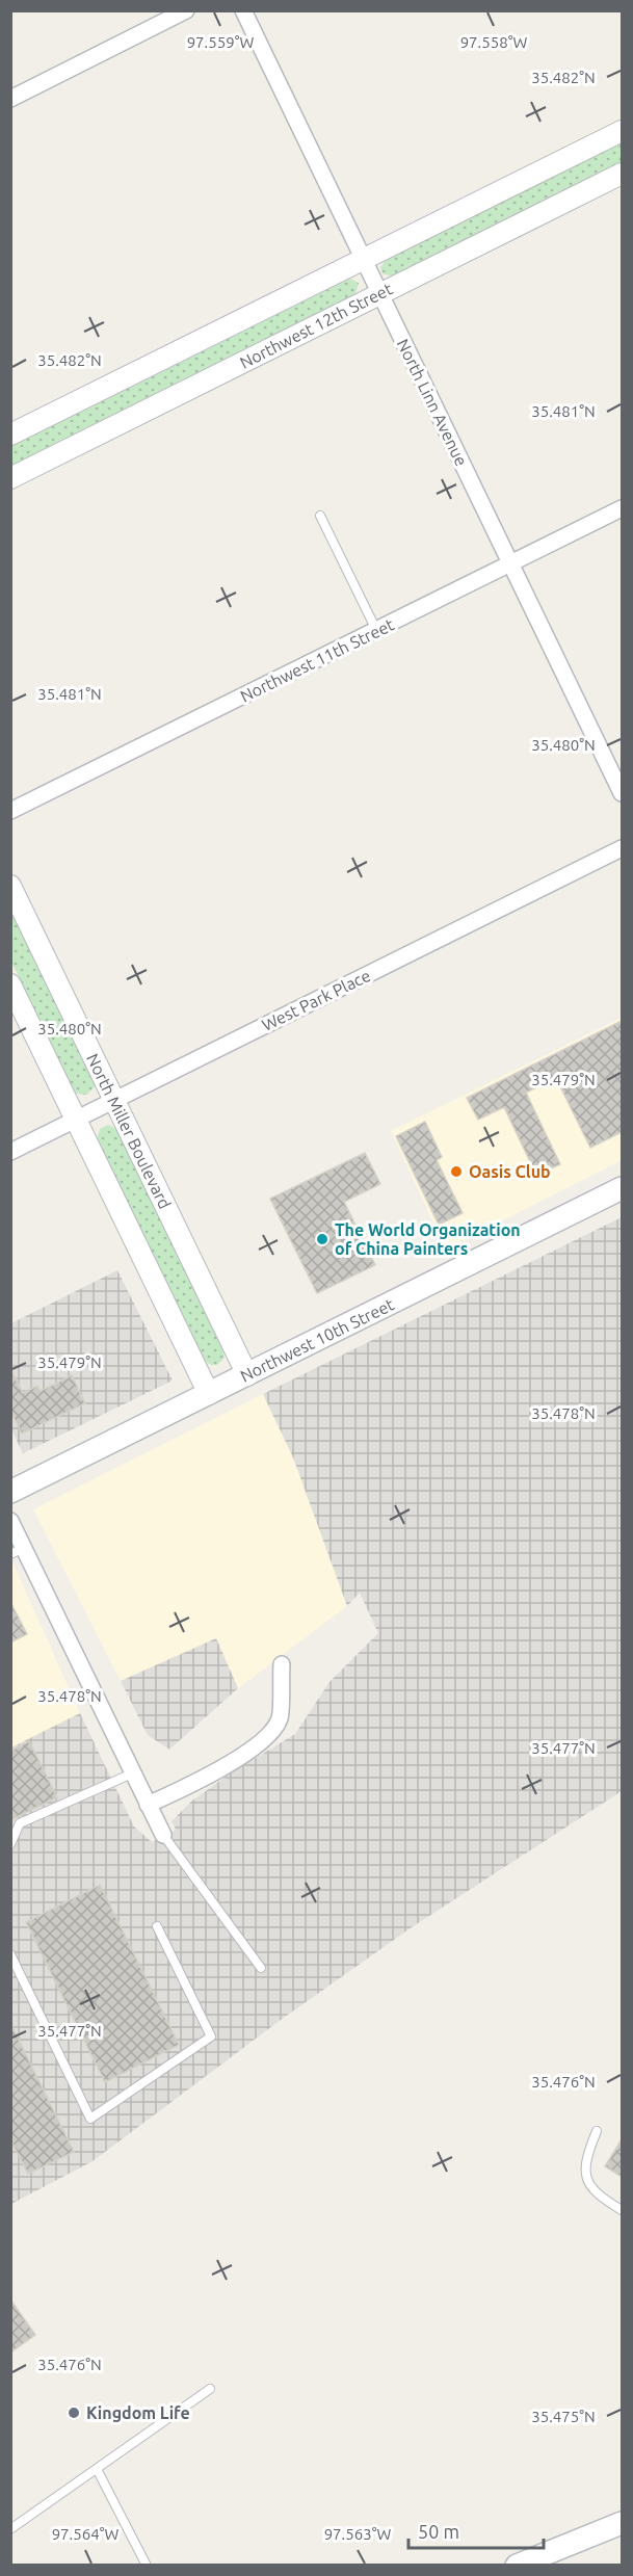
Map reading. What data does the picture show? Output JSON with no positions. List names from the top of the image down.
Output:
{
  "streets": {
    "main road": ["Northwest 10th Street"],
    "street": [
      "Northwest 12th Street",
      "North Linn Avenue",
      "Northwest 11th Street",
      "West Park Place",
      "North Miller Boulevard"
    ]
  },
  "crossings": [
    ["Northwest 12th Street", "North Linn Avenue"],
    ["North Linn Avenue", "Northwest 11th Street"],
    ["West Park Place", "North Miller Boulevard"],
    ["North Miller Boulevard", "Northwest 10th Street"]
  ],
  "places": ["Oasis Club", "The World Organization of China Painters", "Kingdom Life"],
  "scale_bar": "50 m",
  "coordinates": [
    "97.559°W",
    "97.558°W",
    "35.482°N",
    "35.481°N",
    "35.480°N",
    "35.479°N",
    "35.478°N",
    "35.477°N",
    "35.476°N",
    "35.475°N",
    "97.564°W",
    "97.563°W"
  ]
}
